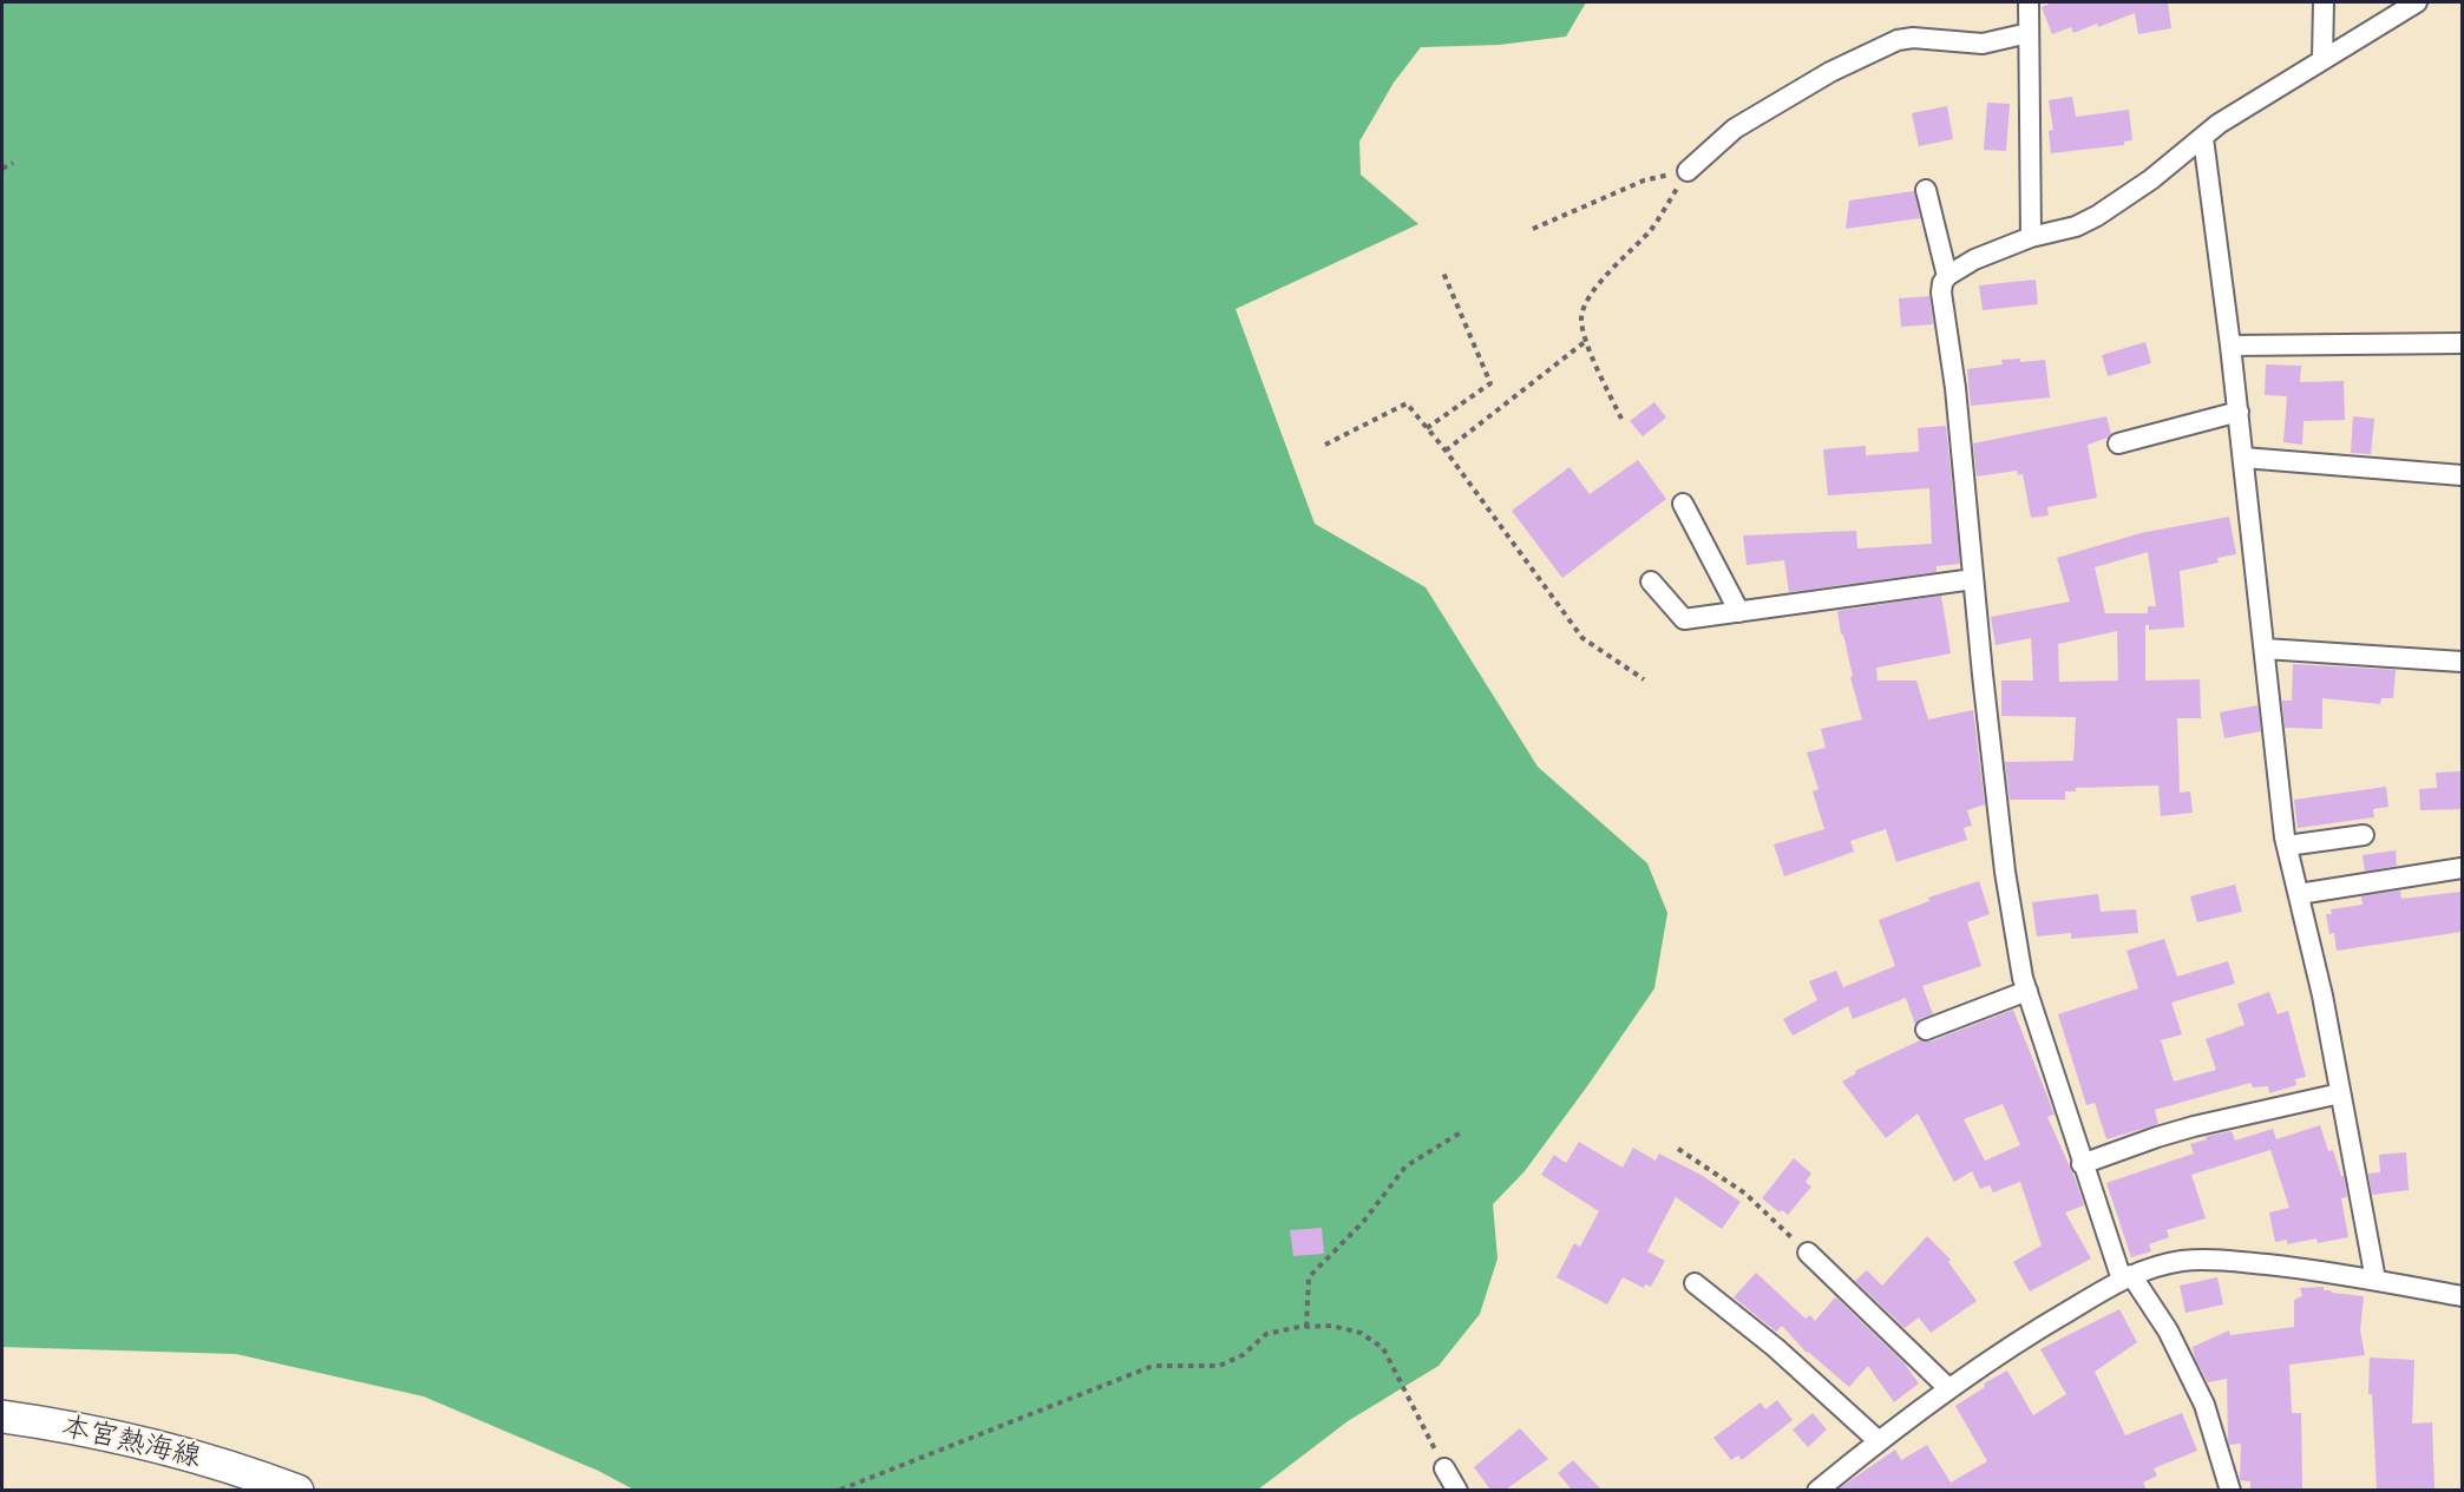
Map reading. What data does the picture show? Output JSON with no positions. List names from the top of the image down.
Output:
{
  "streets": {
    "main road": ["本宮熱海線"]
  }
}
